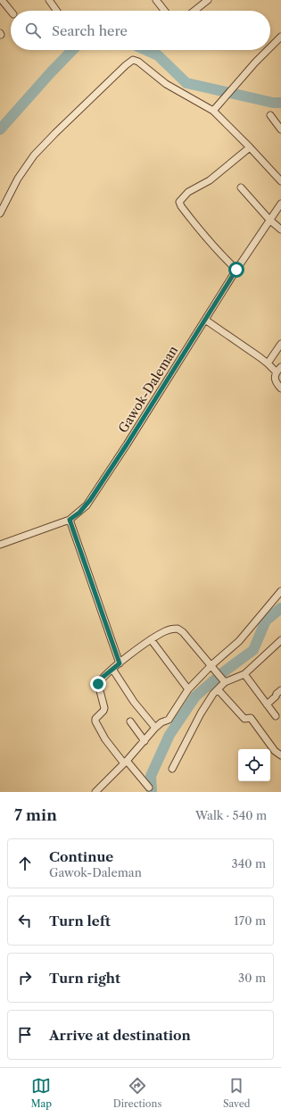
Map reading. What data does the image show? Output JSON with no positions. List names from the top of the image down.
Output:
{
  "streets": {
    "street": ["Gawok-Daleman"]
  },
  "page": {
    "search": "Search here",
    "heading": ["7 min", "Walk · 540 m"],
    "list": [
      ["Continue", "Gawok-Daleman", "340 m"],
      ["Turn left", "170 m"],
      ["Turn right", "30 m"],
      "Arrive at destination"
    ],
    "nav": ["Map", "Directions", "Saved"]
  }
}
